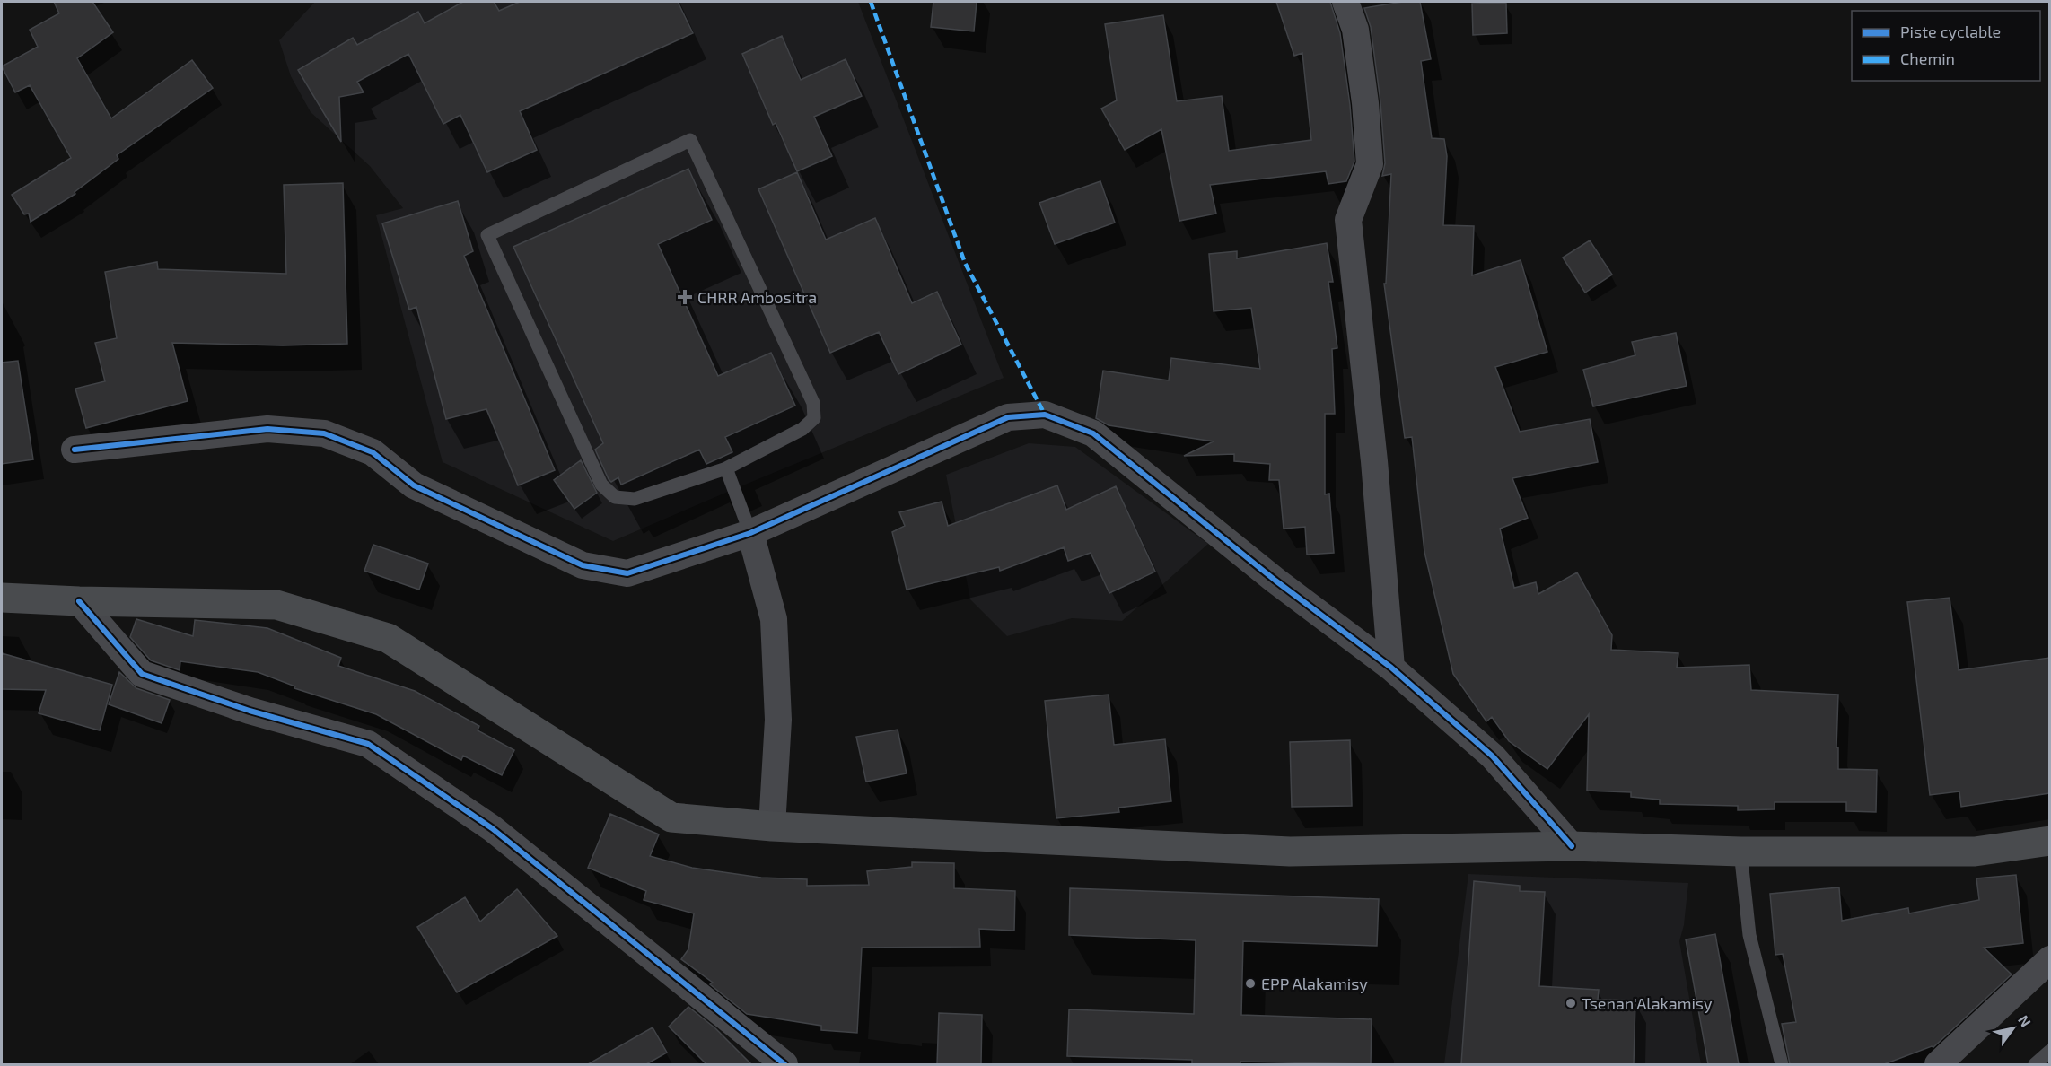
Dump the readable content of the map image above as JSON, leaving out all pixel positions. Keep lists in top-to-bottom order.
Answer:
{
  "places": {
    "health": ["CHRR Ambositra"],
    "other": ["EPP Alakamisy", "Tsenan'Alakamisy"]
  },
  "legend": ["Piste cyclable", "Chemin"],
  "north": "top right"
}
